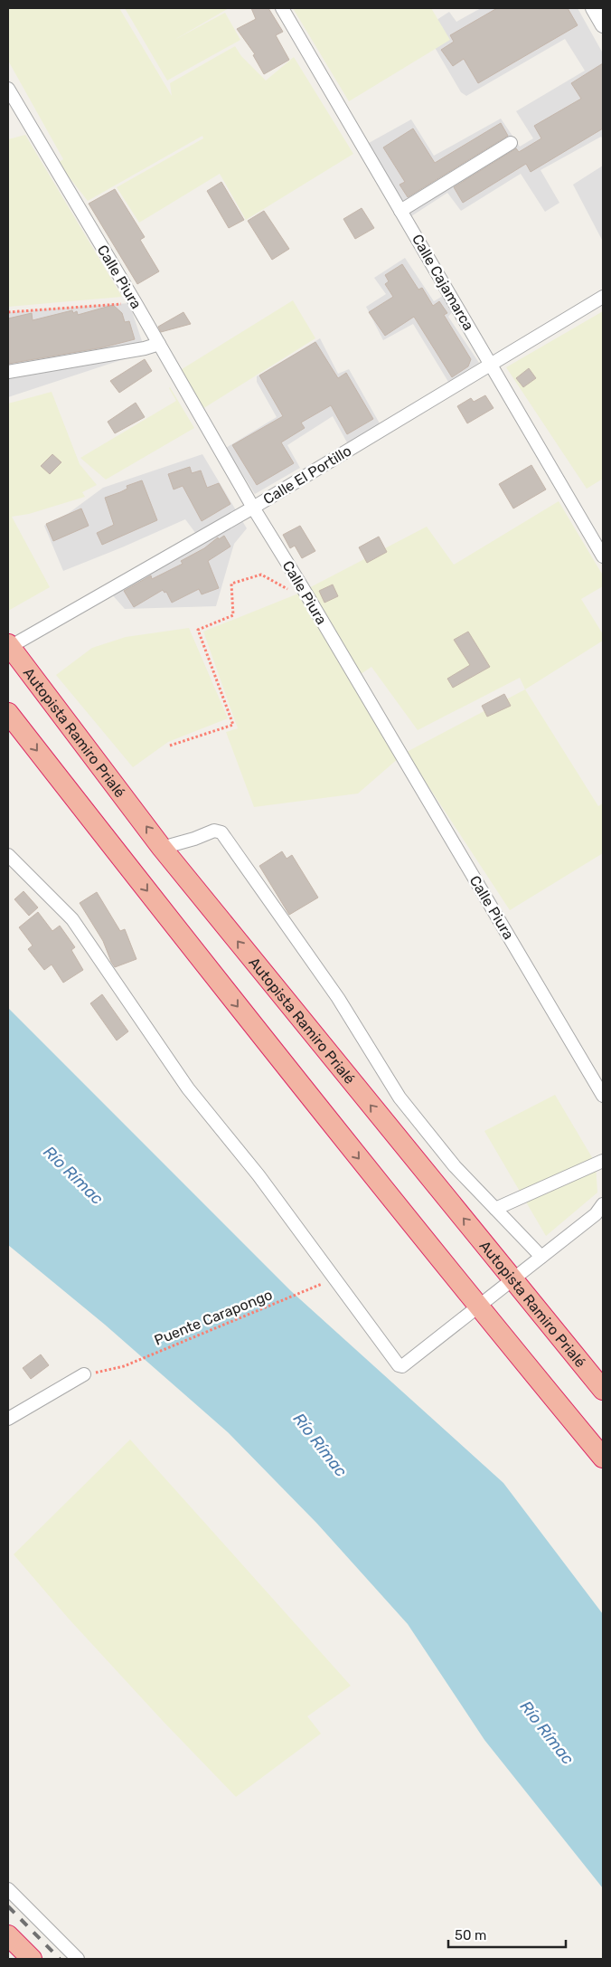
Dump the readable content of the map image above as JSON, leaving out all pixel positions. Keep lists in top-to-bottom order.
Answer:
{
  "streets": {
    "highway": ["Autopista Ramiro Prialé"],
    "street": ["Calle Piura", "Calle Cajamarca", "Calle El Portillo"],
    "path": ["Puente Carapongo"]
  },
  "crossings": [
    ["Calle Piura", "Calle El Portillo"],
    ["Calle Cajamarca", "Calle El Portillo"],
    ["Calle El Portillo", "Autopista Ramiro Prialé"]
  ],
  "water": ["Río Rímac"],
  "scale_bar": "50 m"
}
